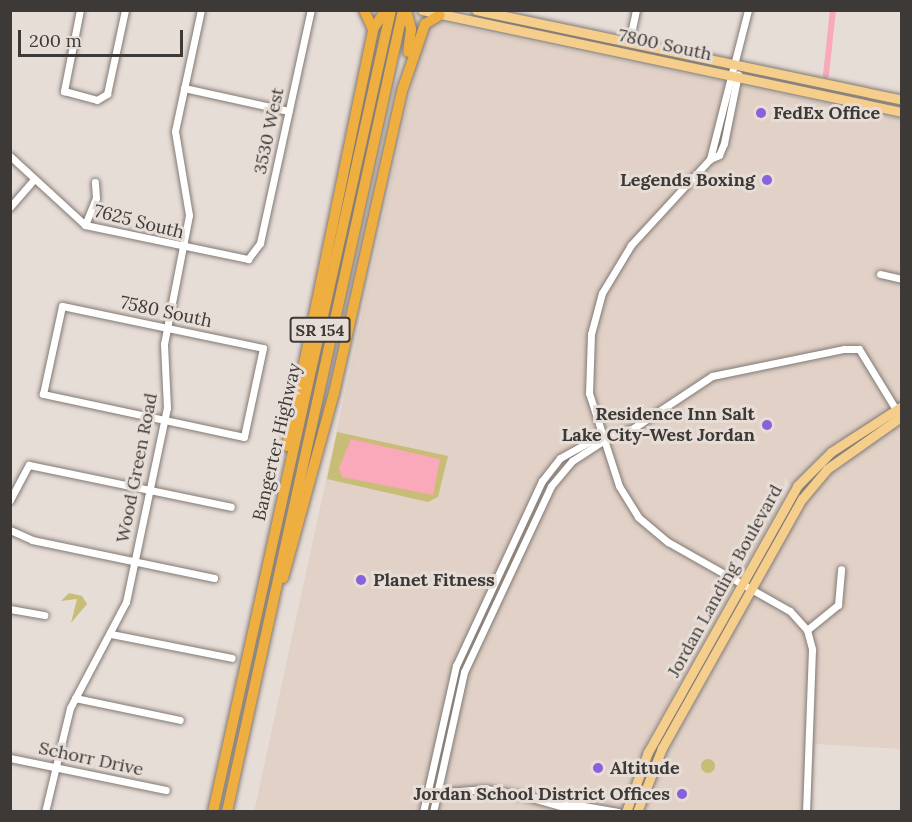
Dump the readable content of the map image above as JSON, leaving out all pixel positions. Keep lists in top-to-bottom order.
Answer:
{
  "streets": {
    "highway": ["SR 154", "Bangerter Highway"],
    "main road": ["7800 South", "Jordan Landing Boulevard"],
    "street": [
      "3530 West",
      "7625 South",
      "7580 South",
      "Wood Green Road",
      "Schorr Drive"
    ]
  },
  "crossings": [
    ["3530 West", "7625 South"],
    ["7625 South", "Wood Green Road"],
    ["7580 South", "Wood Green Road"],
    ["Wood Green Road", "Schorr Drive"]
  ],
  "places": [
    "FedEx Office",
    "Legends Boxing",
    "Residence Inn Salt Lake City-West Jordan",
    "Planet Fitness",
    "Altitude",
    "Jordan School District Offices"
  ],
  "scale_bar": "200 m"
}
